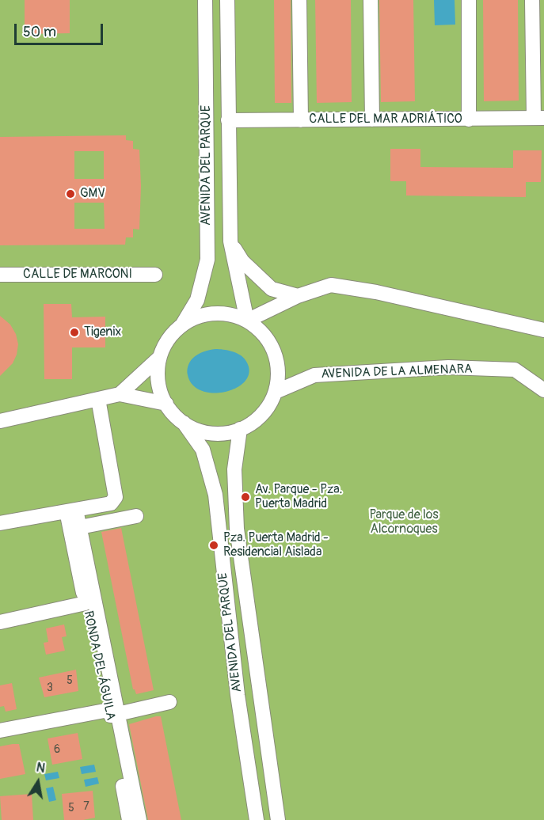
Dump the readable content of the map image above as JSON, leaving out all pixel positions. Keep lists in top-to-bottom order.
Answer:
{
  "streets": {
    "street": [
      "CALLE DEL MAR ADRIÁTICO",
      "AVENIDA DEL PARQUE",
      "CALLE DE MARCONI",
      "AVENIDA DE LA ALMENARA",
      "RONDA DEL ÁGUILA"
    ]
  },
  "crossings": [
    ["CALLE DEL MAR ADRIÁTICO", "AVENIDA DEL PARQUE"],
    ["AVENIDA DEL PARQUE", "AVENIDA DE LA ALMENARA"]
  ],
  "parks": ["Parque de los Alcornoques"],
  "places": [
    "GMV",
    "Tigenix",
    "Av. Parque - Pza. Puerta Madrid",
    "Pza. Puerta Madrid - Residencial Aislada"
  ],
  "house_numbers": [
    "5",
    "3",
    "6",
    "7",
    "5"
  ],
  "scale_bar": "50 m",
  "north": "top"
}
